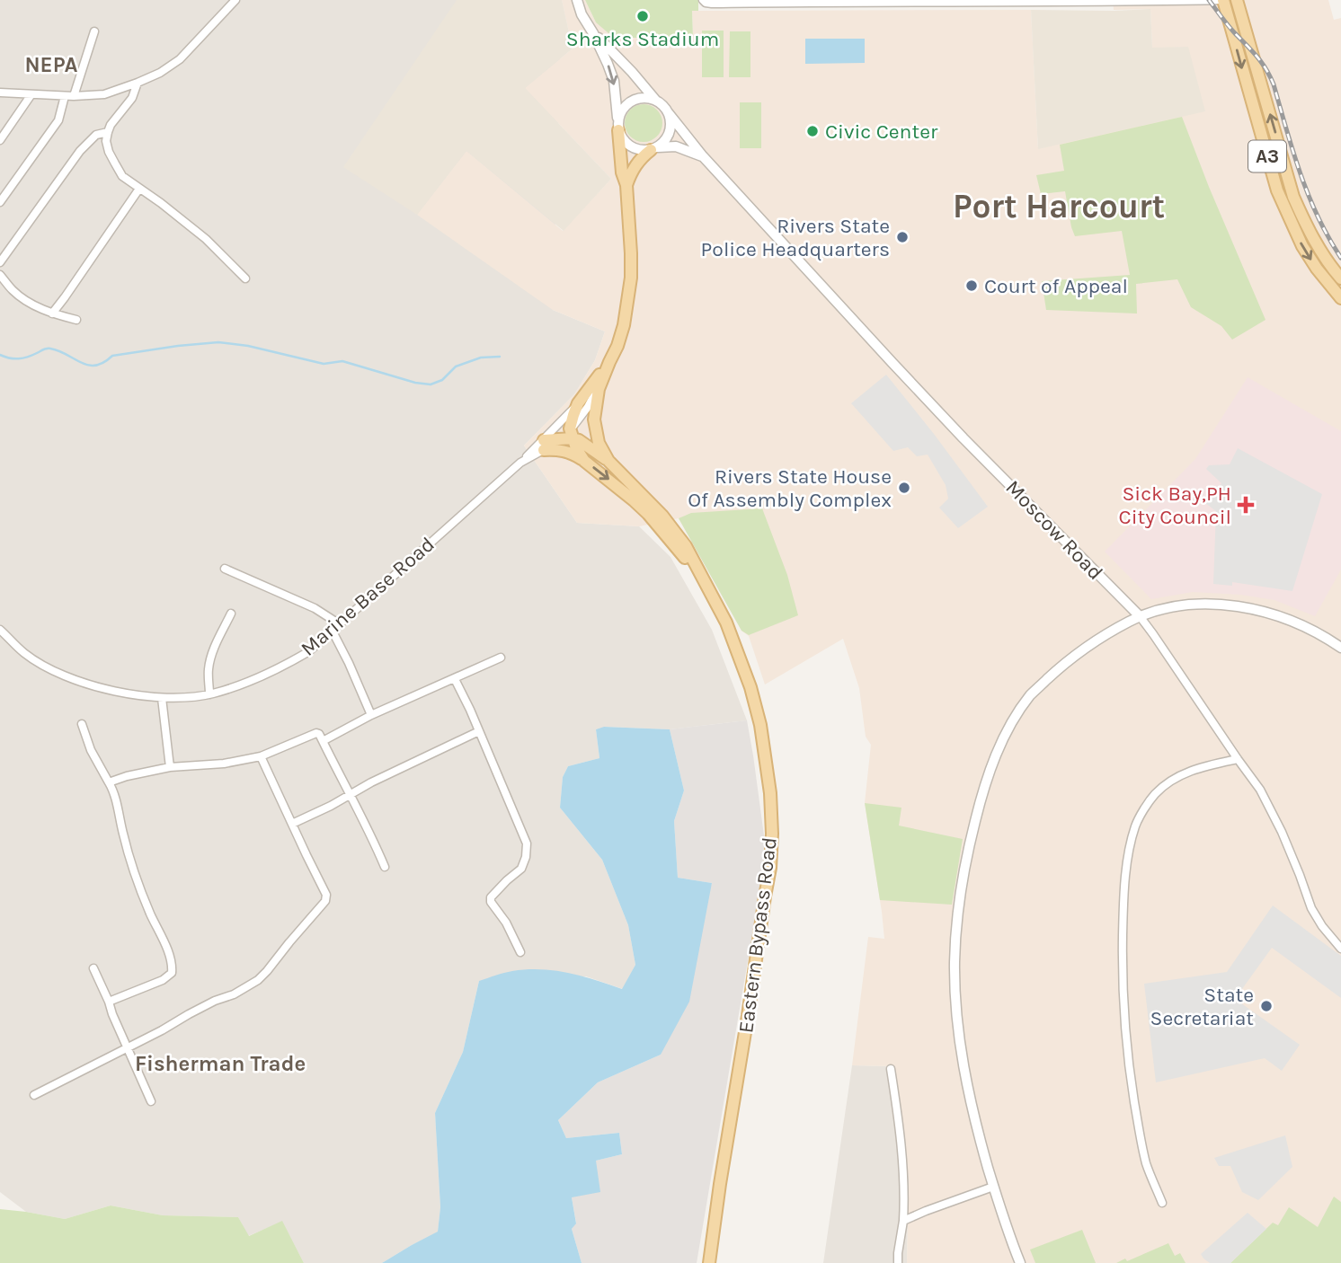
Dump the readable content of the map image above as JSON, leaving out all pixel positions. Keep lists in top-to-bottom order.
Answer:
{
  "streets": {
    "main road": ["A3", "Eastern Bypass Road"],
    "street": ["Moscow Road", "Marine Base Road"]
  },
  "districts": ["NEPA", "Port Harcourt", "Fisherman Trade"],
  "places": {
    "other": [
      "Sharks Stadium",
      "Civic Center",
      "Rivers State Police Headquarters",
      "Court of Appeal",
      "Rivers State House Of Assembly Complex",
      "State Secretariat"
    ],
    "health": ["Sick Bay,PH City Council"]
  }
}
